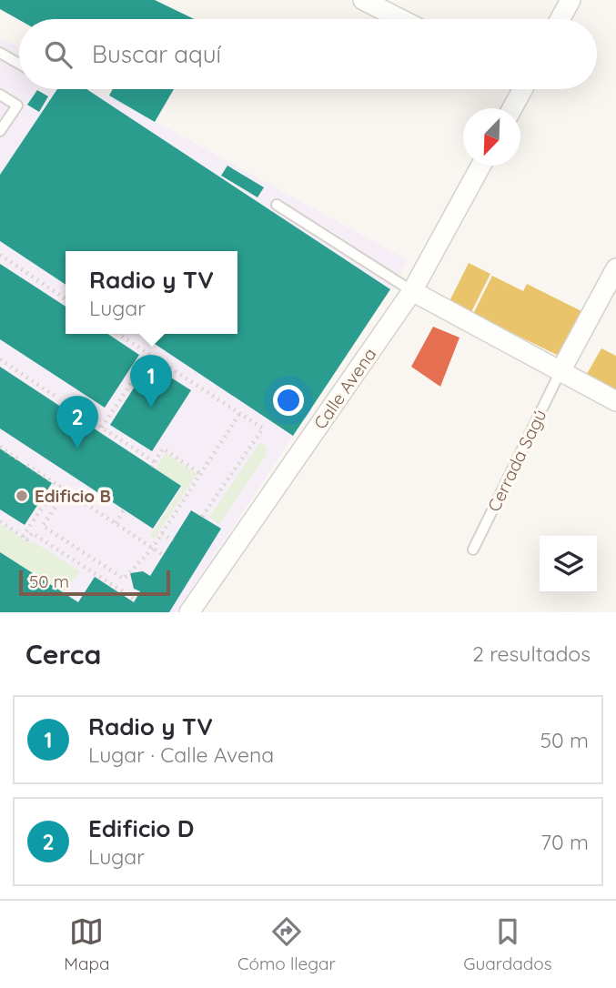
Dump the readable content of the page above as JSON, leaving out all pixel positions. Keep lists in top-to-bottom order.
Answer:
{
  "streets": {
    "street": ["Calle Avena"],
    "lane": ["Cerrada Sagú"]
  },
  "places": ["Edificio B"],
  "scale_bar": "50 m",
  "north": "bottom left",
  "page": {
    "search": "Buscar aquí",
    "popup": ["Radio y TV", "Lugar"],
    "pins": ["1", "2"],
    "scale": "50 m",
    "heading": ["Cerca", "2 resultados"],
    "list": [
      {
        "mark": "1",
        "name": "Radio y TV",
        "note": "Lugar · Calle Avena",
        "value": "50 m"
      },
      {
        "mark": "2",
        "name": "Edificio D",
        "note": "Lugar",
        "value": "70 m"
      }
    ],
    "nav": ["Mapa", "Cómo llegar", "Guardados"]
  }
}
